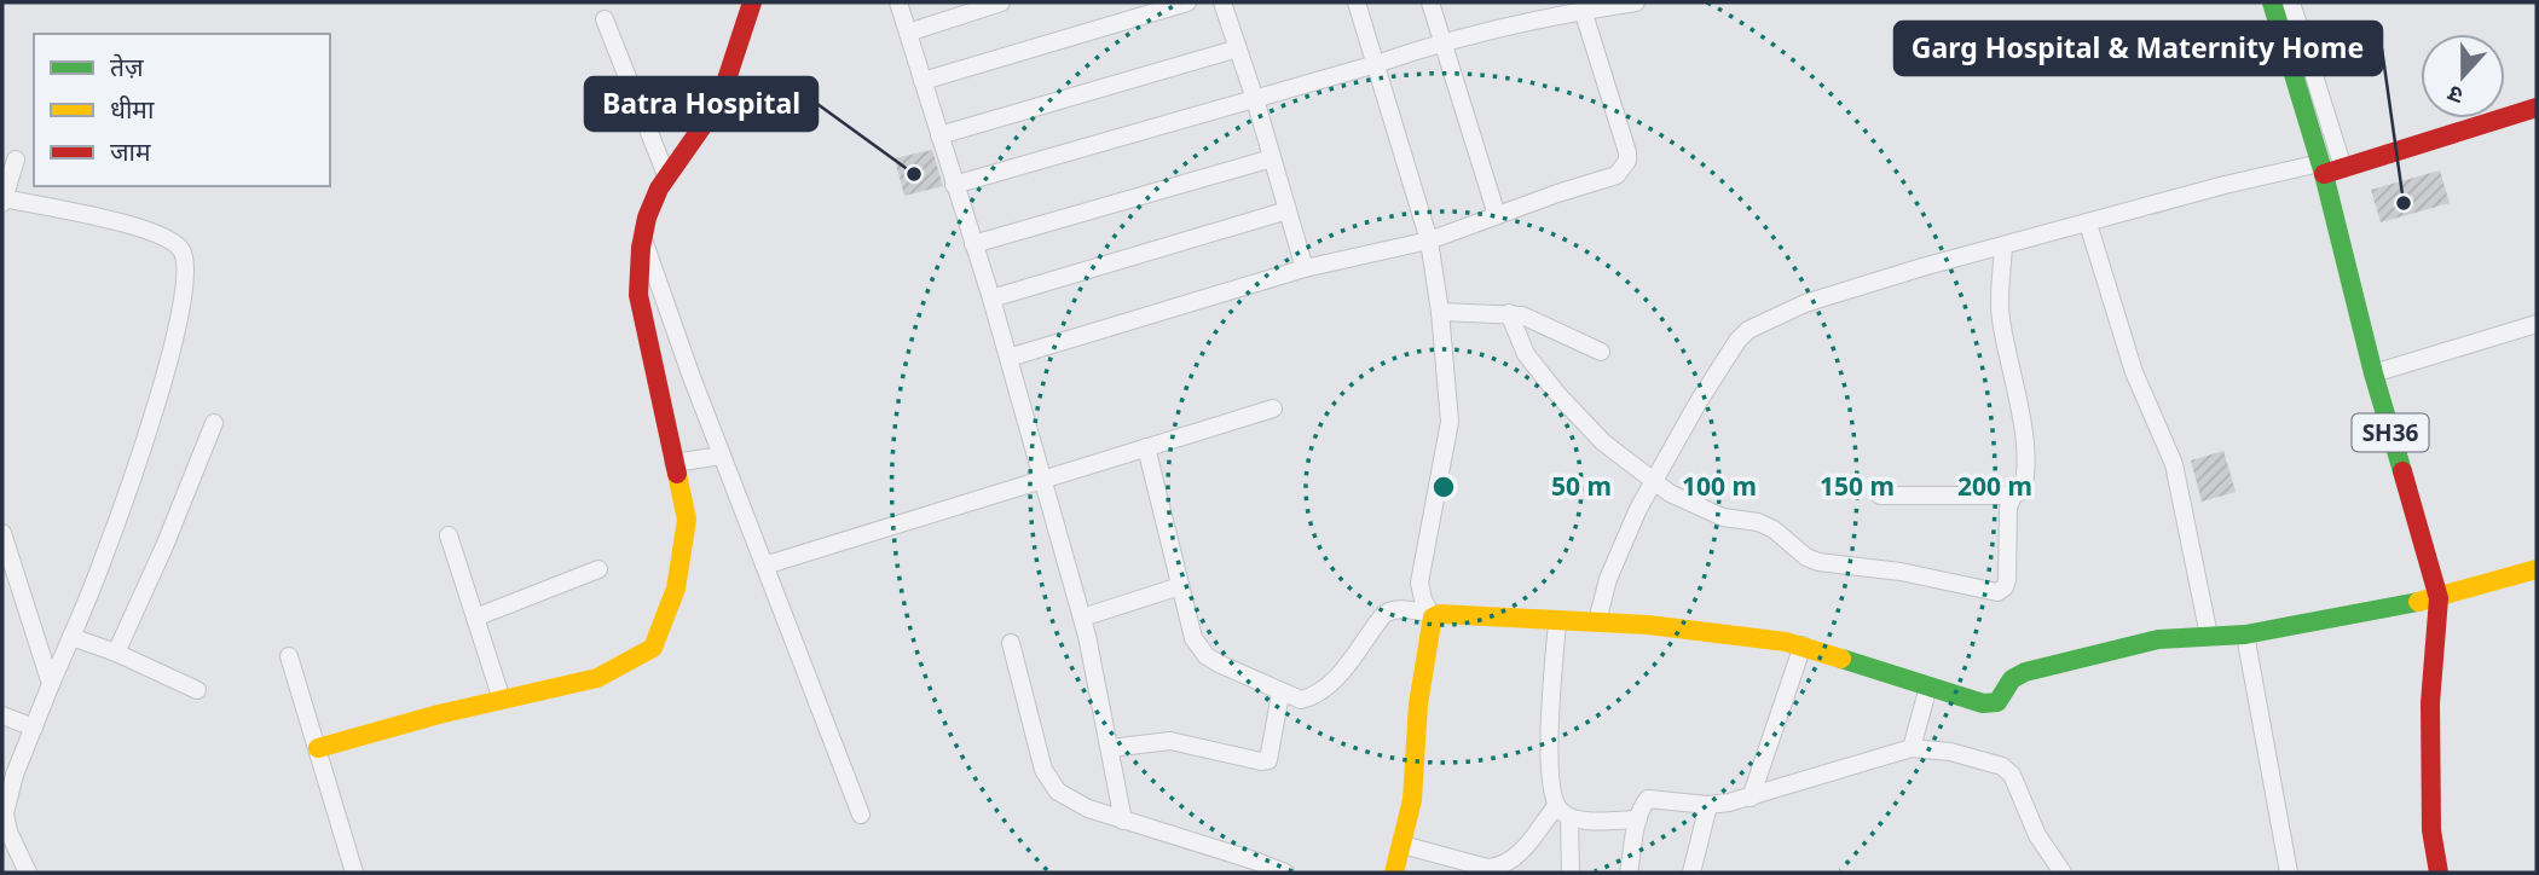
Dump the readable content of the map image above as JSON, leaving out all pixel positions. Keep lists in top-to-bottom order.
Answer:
{
  "streets": {
    "street": ["SH36"]
  },
  "places": ["Batra Hospital", "Garg Hospital & Maternity Home"],
  "legend": ["तेज़", "धीमा", "जाम"],
  "north": "bottom",
  "rings": [
    "50 m",
    "100 m",
    "150 m",
    "200 m"
  ]
}
